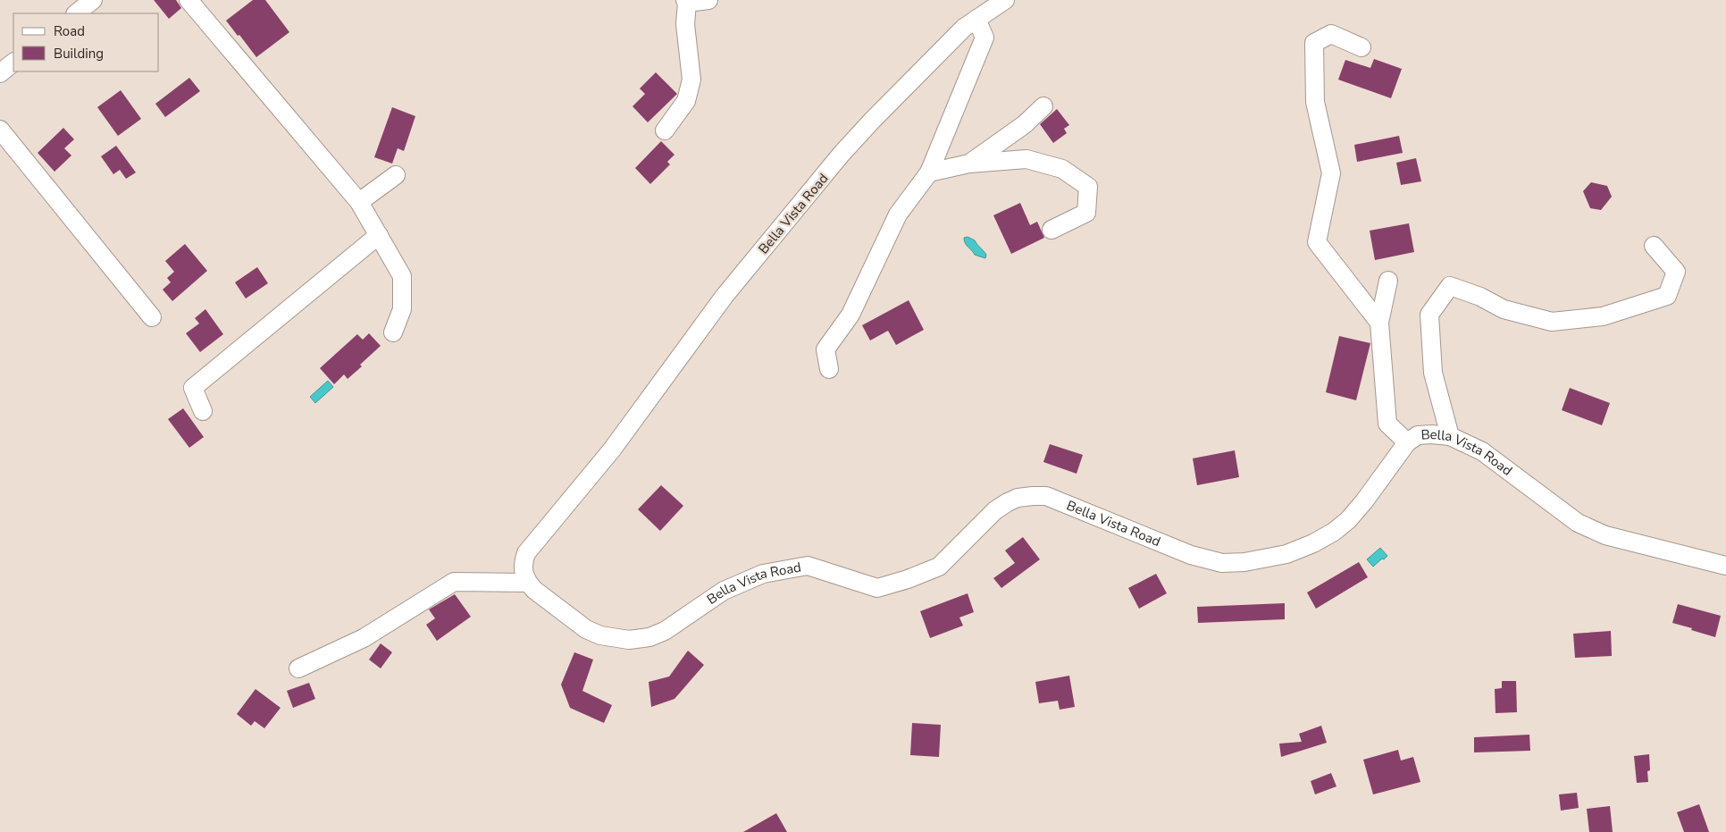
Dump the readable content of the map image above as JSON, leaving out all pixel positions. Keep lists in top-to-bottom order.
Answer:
{
  "streets": {
    "street": ["Bella Vista Road"]
  },
  "legend": ["Road", "Building"]
}
